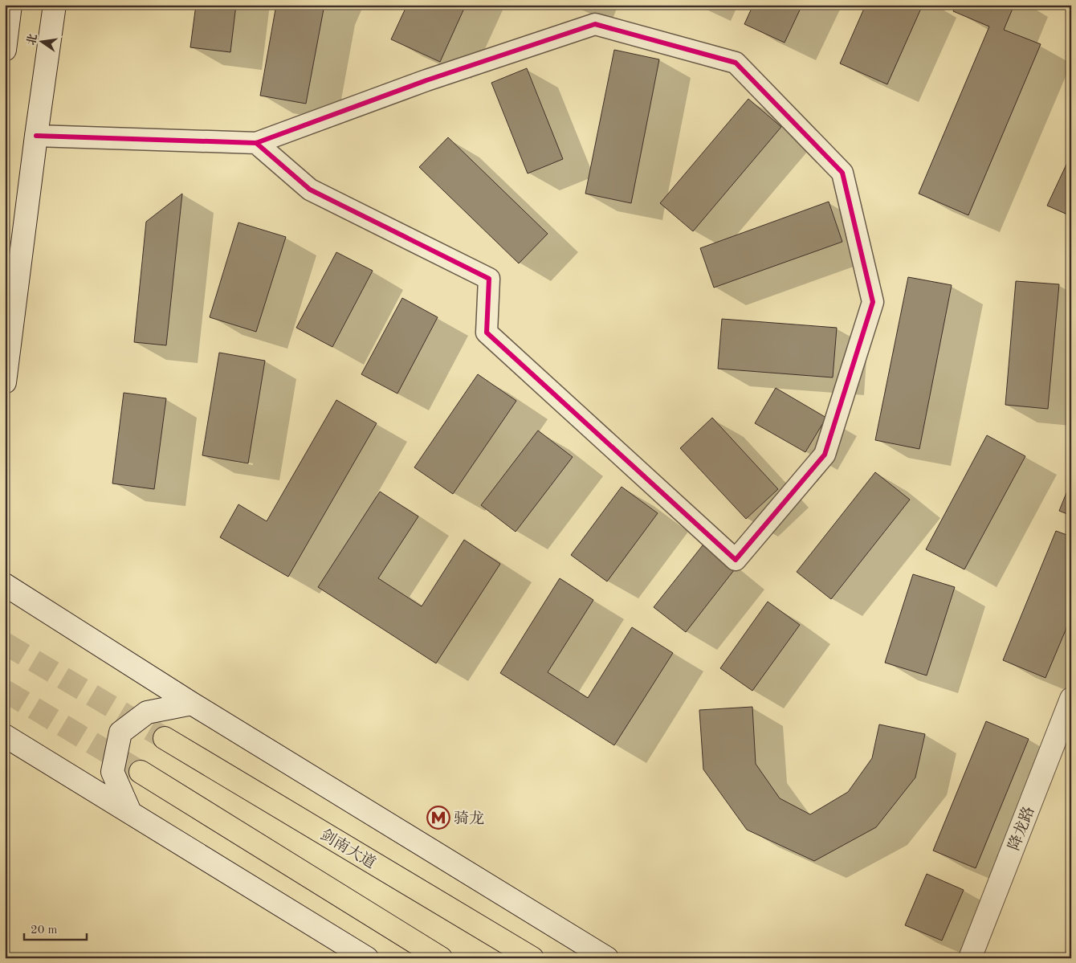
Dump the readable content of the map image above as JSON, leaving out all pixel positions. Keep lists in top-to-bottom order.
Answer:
{
  "streets": {
    "highway": ["剑南大道"],
    "main road": ["降龙路"]
  },
  "places": {
    "metro station": ["骑龙"]
  },
  "scale_bar": "20 m",
  "north": "left"
}
